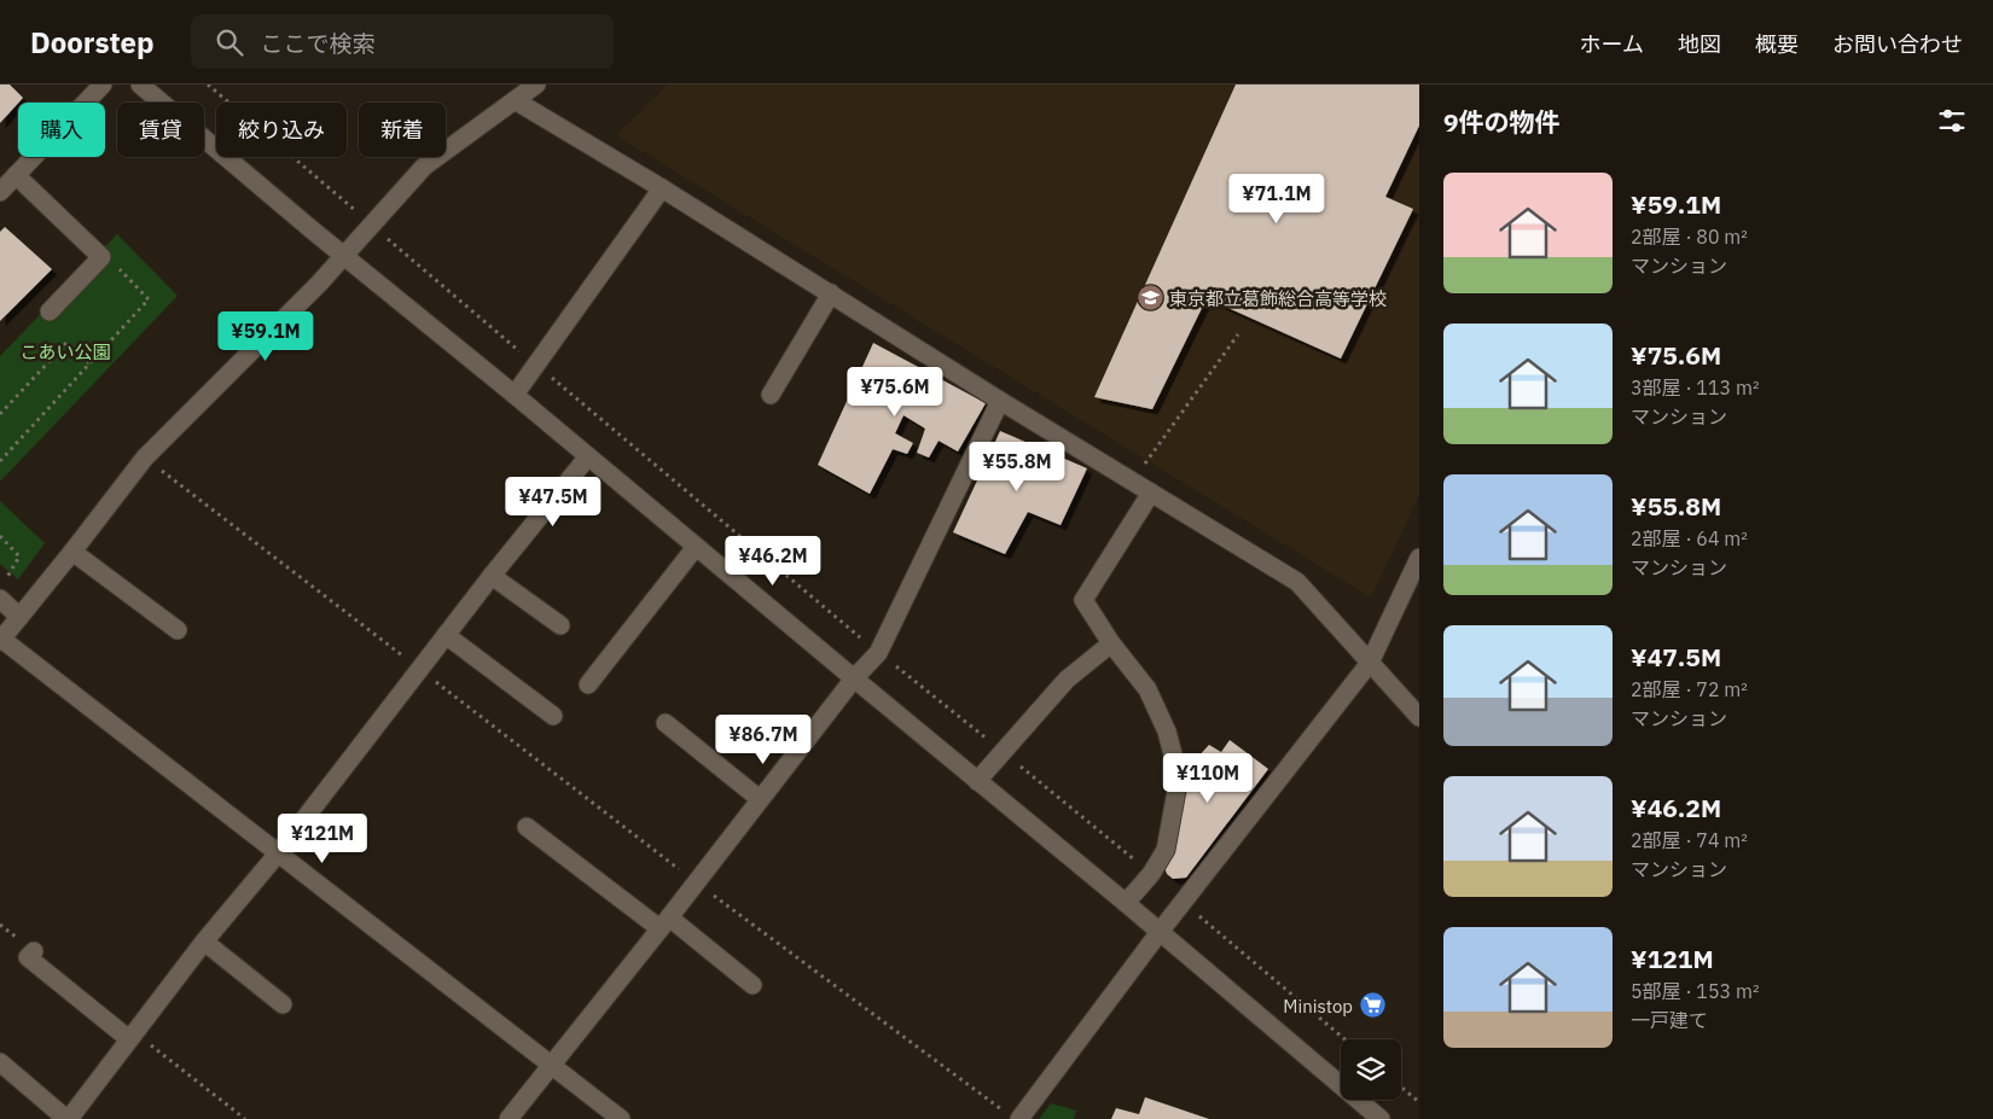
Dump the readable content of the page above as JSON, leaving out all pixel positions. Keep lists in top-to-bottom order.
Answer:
{
  "parks": ["こあい公園"],
  "places": {
    "school or university": ["東京都立葛飾総合高等学校"],
    "supermarket": ["Ministop"]
  },
  "page": {
    "header": "Doorstep",
    "search": "ここで検索",
    "nav": [
      "ホーム",
      "地図",
      "概要",
      "お問い合わせ"
    ],
    "heading": "9件の物件",
    "chip": [
      "購入",
      "賃貸",
      "絞り込み",
      "新着"
    ],
    "list": [
      {
        "name": "¥59.1M",
        "note": "2部屋 · 80 m² · マンション"
      },
      {
        "name": "¥75.6M",
        "note": "3部屋 · 113 m² · マンション"
      },
      {
        "name": "¥55.8M",
        "note": "2部屋 · 64 m² · マンション"
      },
      {
        "name": "¥47.5M",
        "note": "2部屋 · 72 m² · マンション"
      },
      {
        "name": "¥46.2M",
        "note": "2部屋 · 74 m² · マンション"
      },
      {
        "name": "¥121M",
        "note": "5部屋 · 153 m² · 一戸建て"
      }
    ],
    "price": [
      "¥71.1M",
      "¥59.1M",
      "¥75.6M",
      "¥55.8M",
      "¥47.5M",
      "¥46.2M",
      "¥86.7M",
      "¥110M",
      "¥121M"
    ]
  }
}
